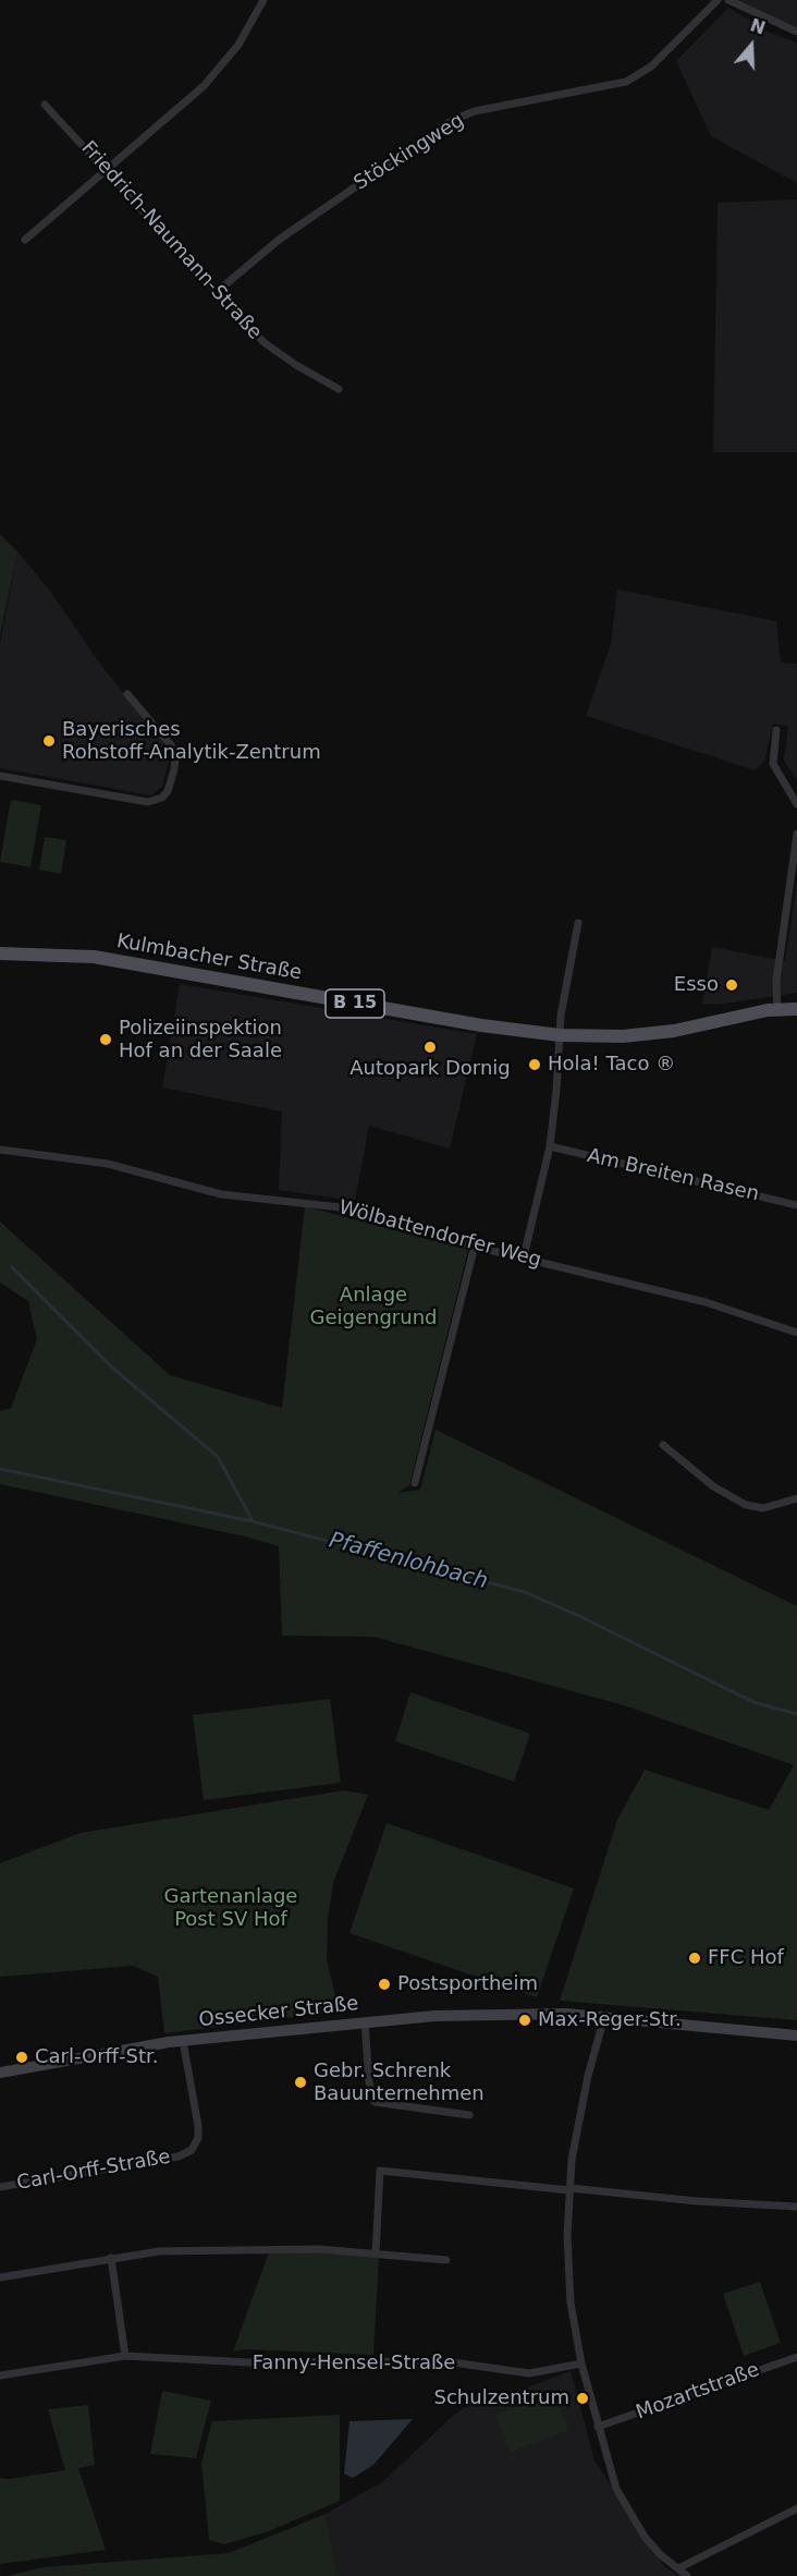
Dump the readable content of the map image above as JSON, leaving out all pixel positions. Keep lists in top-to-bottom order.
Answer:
{
  "streets": {
    "main road": ["Kulmbacher Straße", "B 15"],
    "street": [
      "Stöckingweg",
      "Friedrich-Naumann-Straße",
      "Am Breiten Rasen",
      "Wölbattendorfer Weg",
      "Ossecker Straße",
      "Carl-Orff-Straße",
      "Fanny-Hensel-Straße",
      "Mozartstraße"
    ]
  },
  "crossings": [
    ["Stöckingweg", "Friedrich-Naumann-Straße"],
    ["Ossecker Straße", "Carl-Orff-Straße"]
  ],
  "water": ["Pfaffenlohbach"],
  "parks": ["Anlage Geigengrund", "Gartenanlage Post SV Hof"],
  "places": [
    "Bayerisches Rohstoff-Analytik-Zentrum",
    "Esso",
    "Polizeiinspektion Hof an der Saale",
    "Autopark Dornig",
    "Hola! Taco ®",
    "FFC Hof",
    "Postsportheim",
    "Max-Reger-Str.",
    "Carl-Orff-Str.",
    "Gebr. Schrenk Bauunternehmen",
    "Schulzentrum"
  ],
  "north": "top"
}
